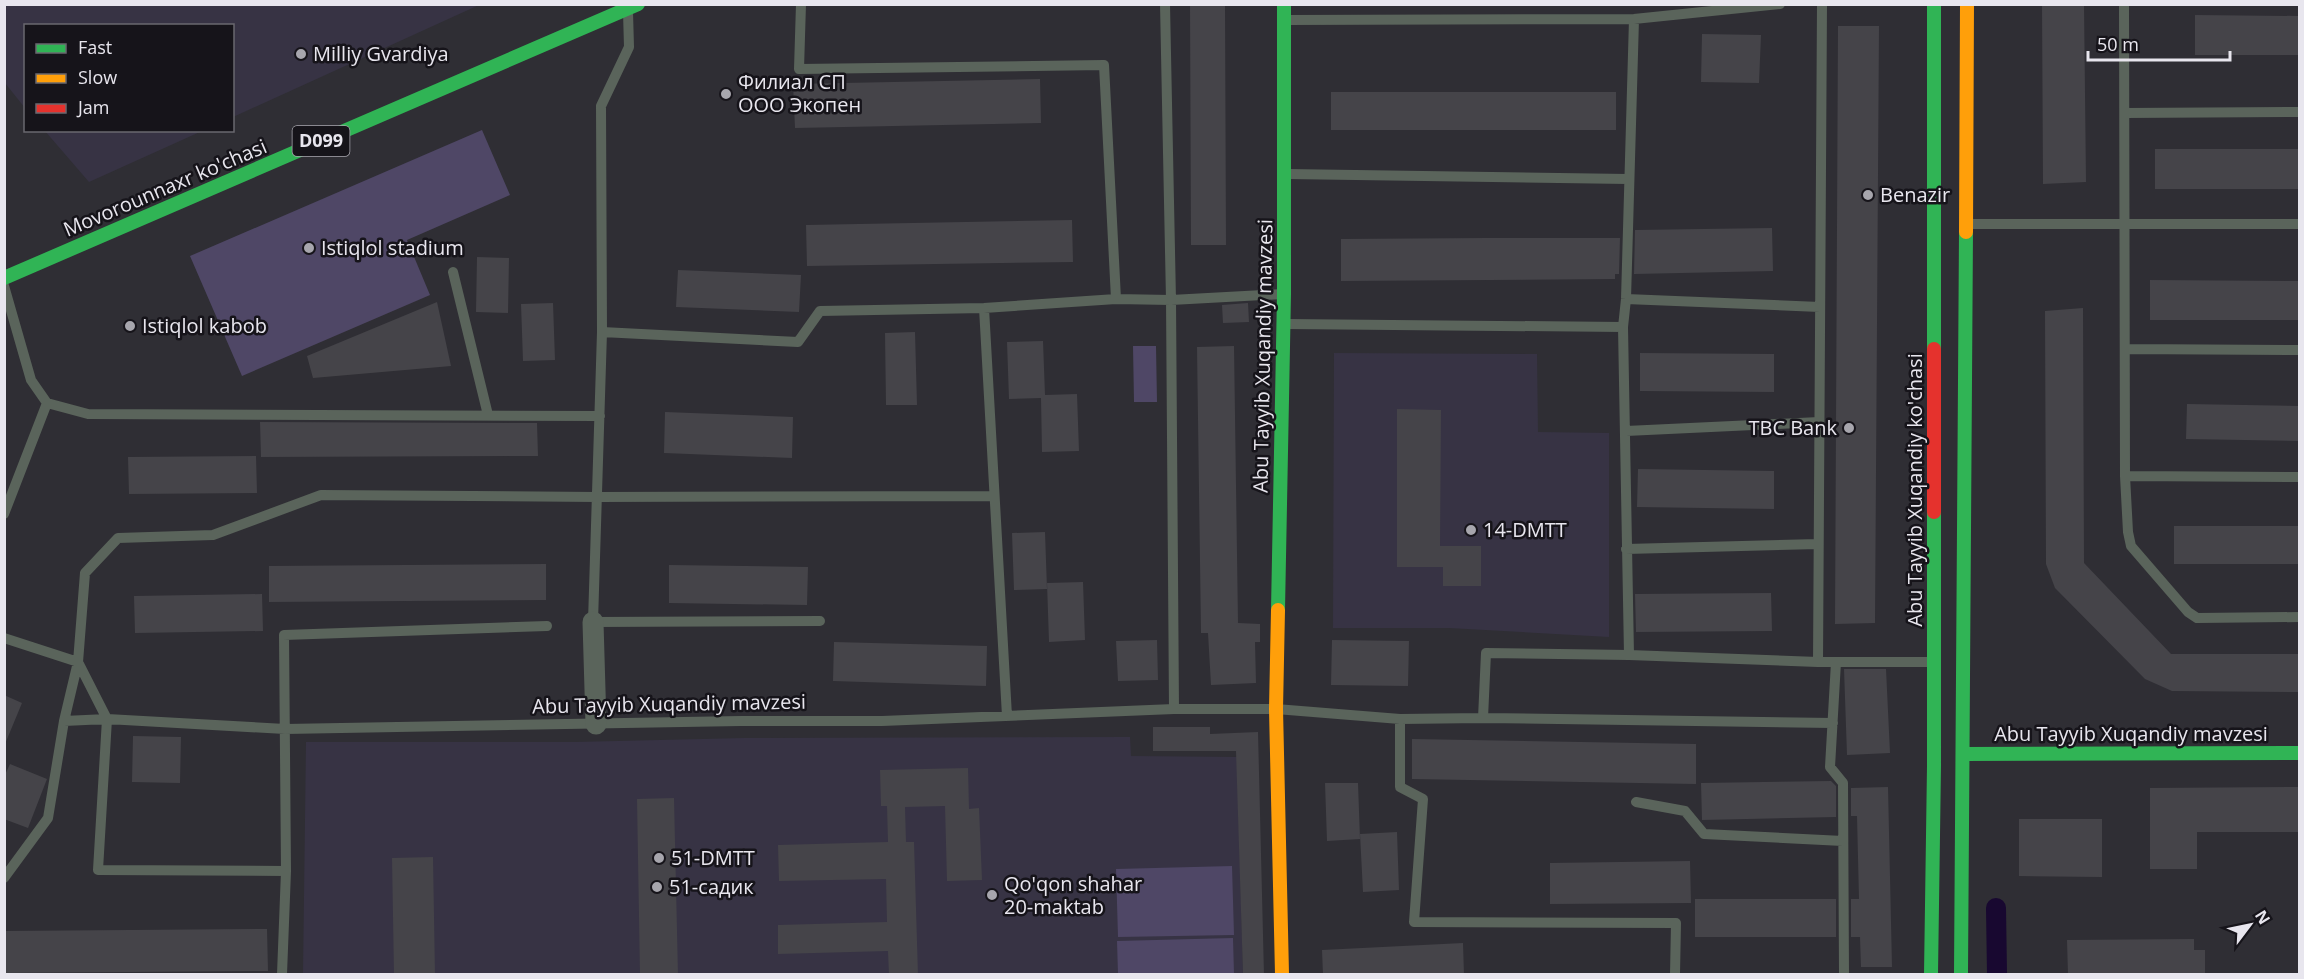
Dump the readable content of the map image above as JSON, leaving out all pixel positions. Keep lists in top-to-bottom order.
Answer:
{
  "streets": {
    "main road": [
      "D099",
      "Movorounnaxr ko'chasi",
      "Abu Tayyib Xuqandiy mavzesi",
      "Abu Tayyib Xuqandiy ko'chasi"
    ]
  },
  "places": [
    "Milliy Gvardiya",
    "Филиал СП ООО Экопен",
    "Benazir",
    "Istiqlol stadium",
    "Istiqlol kabob",
    "TBC Bank",
    "14-DMTT",
    "51-DMTT",
    "51-садик",
    "Qo'qon shahar 20-maktab"
  ],
  "legend": ["Fast", "Slow", "Jam"],
  "scale_bar": "50 m",
  "north": "top right"
}
